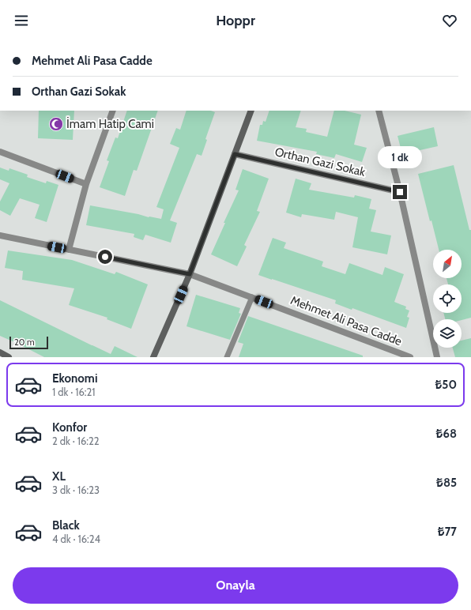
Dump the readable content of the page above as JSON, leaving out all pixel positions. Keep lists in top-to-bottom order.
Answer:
{
  "streets": {
    "street": ["Orthan Gazi Sokak", "Mehmet Ali Pasa Cadde"]
  },
  "places": {
    "mosque": ["İmam Hatip Cami"]
  },
  "scale_bar": "20 m",
  "north": "top right",
  "page": {
    "header": "Hoppr",
    "banner": ["Mehmet Ali Pasa Cadde", "Orthan Gazi Sokak"],
    "bubble": "1 dk",
    "scale": "20 m",
    "list": [
      {
        "name": "Ekonomi",
        "note": "1 dk · 16:21",
        "value": "₺50"
      },
      {
        "name": "Konfor",
        "note": "2 dk · 16:22",
        "value": "₺68"
      },
      {
        "name": "XL",
        "note": "3 dk · 16:23",
        "value": "₺85"
      },
      {
        "name": "Black",
        "note": "4 dk · 16:24",
        "value": "₺77"
      }
    ],
    "buttons": "Onayla"
  }
}
